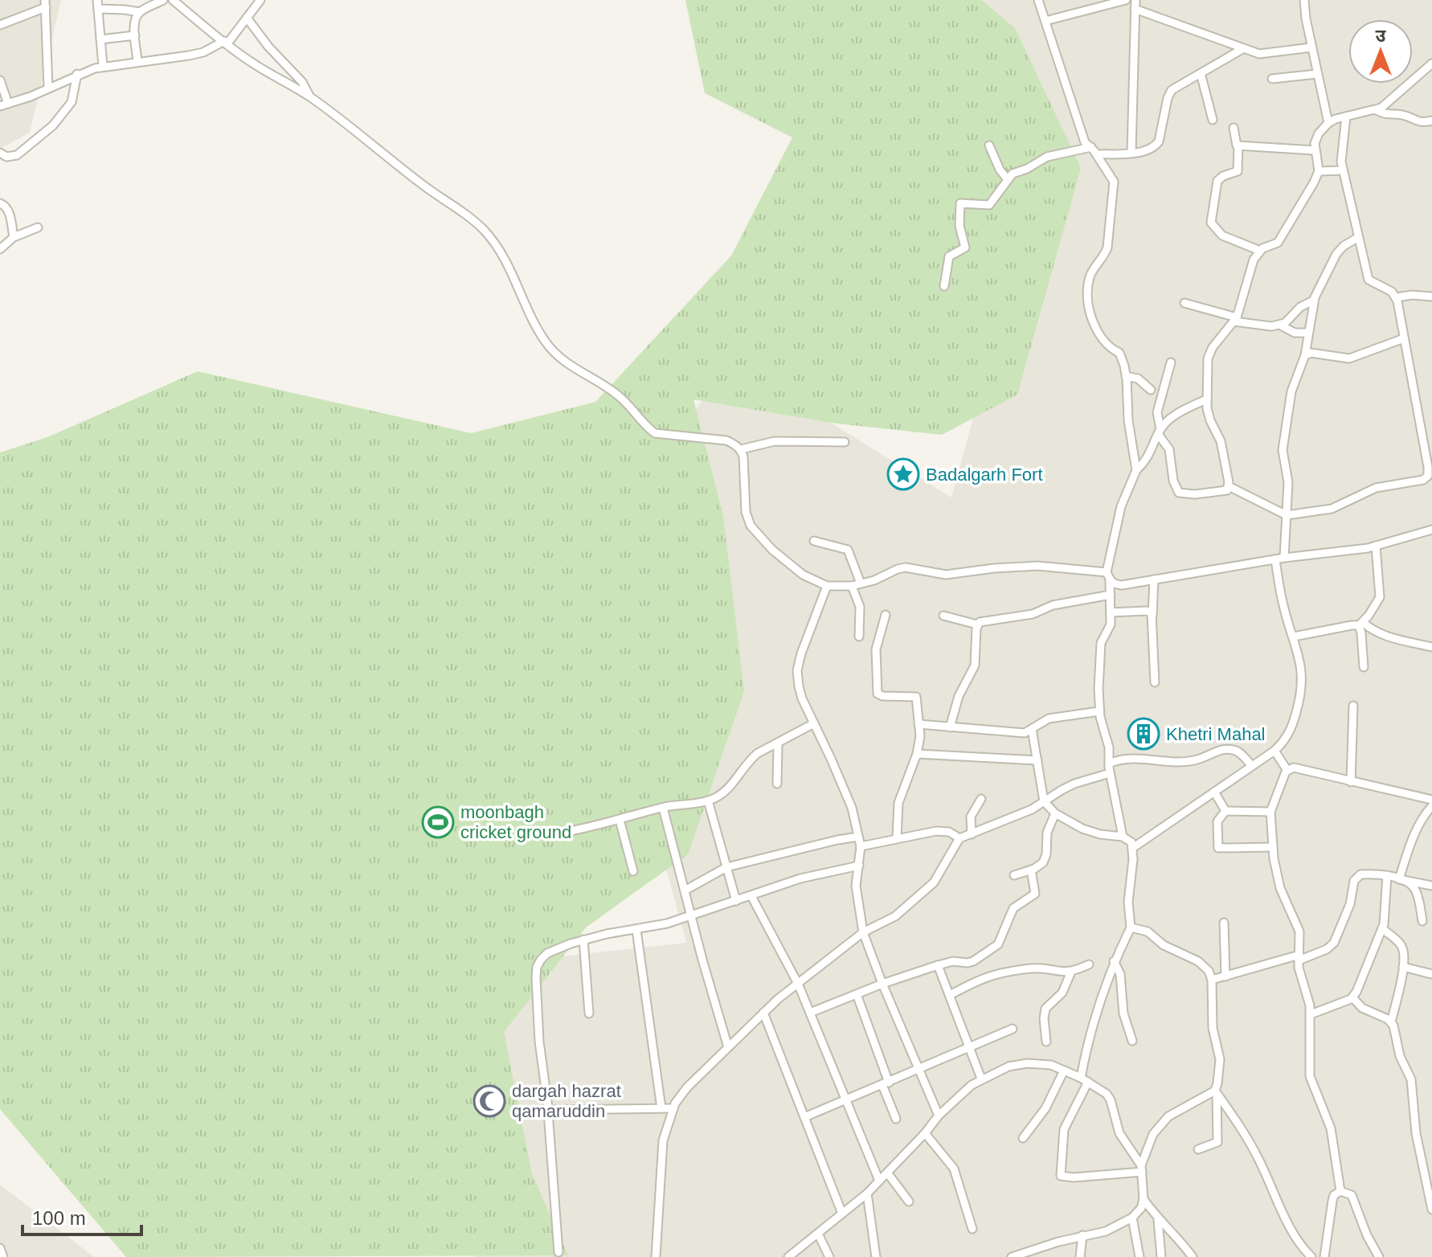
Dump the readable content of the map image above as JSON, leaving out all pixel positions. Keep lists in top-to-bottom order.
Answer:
{
  "places": {
    "place": ["Badalgarh Fort"],
    "building": ["Khetri Mahal"],
    "sports": ["moonbagh cricket ground"],
    "mosque": ["dargah hazrat qamaruddin"]
  },
  "scale_bar": "100 m",
  "north": "top"
}
